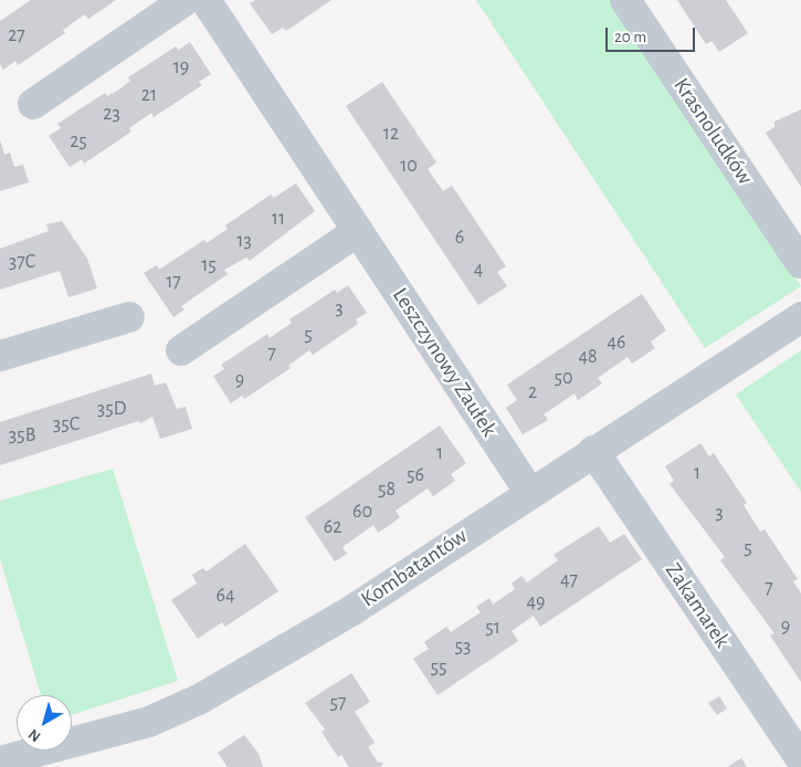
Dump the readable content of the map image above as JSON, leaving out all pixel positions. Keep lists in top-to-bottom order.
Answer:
{
  "streets": {
    "street": [
      "Krasnoludków",
      "Leszczynowy Zaułek",
      "Kombatantów",
      "Zakamarek"
    ]
  },
  "crossings": [
    ["Leszczynowy Zaułek", "Kombatantów"],
    ["Kombatantów", "Zakamarek"]
  ],
  "house_numbers": [
    "27",
    "19",
    "21",
    "23",
    "12",
    "25",
    "10",
    "11",
    "6",
    "13",
    "37C",
    "15",
    "4",
    "17",
    "3",
    "5",
    "46",
    "7",
    "48",
    "50",
    "9",
    "2",
    "35D",
    "35C",
    "35B",
    "1",
    "1",
    "56",
    "58",
    "60",
    "3",
    "62",
    "5",
    "47",
    "7",
    "64",
    "49",
    "9",
    "51",
    "53",
    "55",
    "57"
  ],
  "scale_bar": "20 m",
  "north": "bottom left"
}
